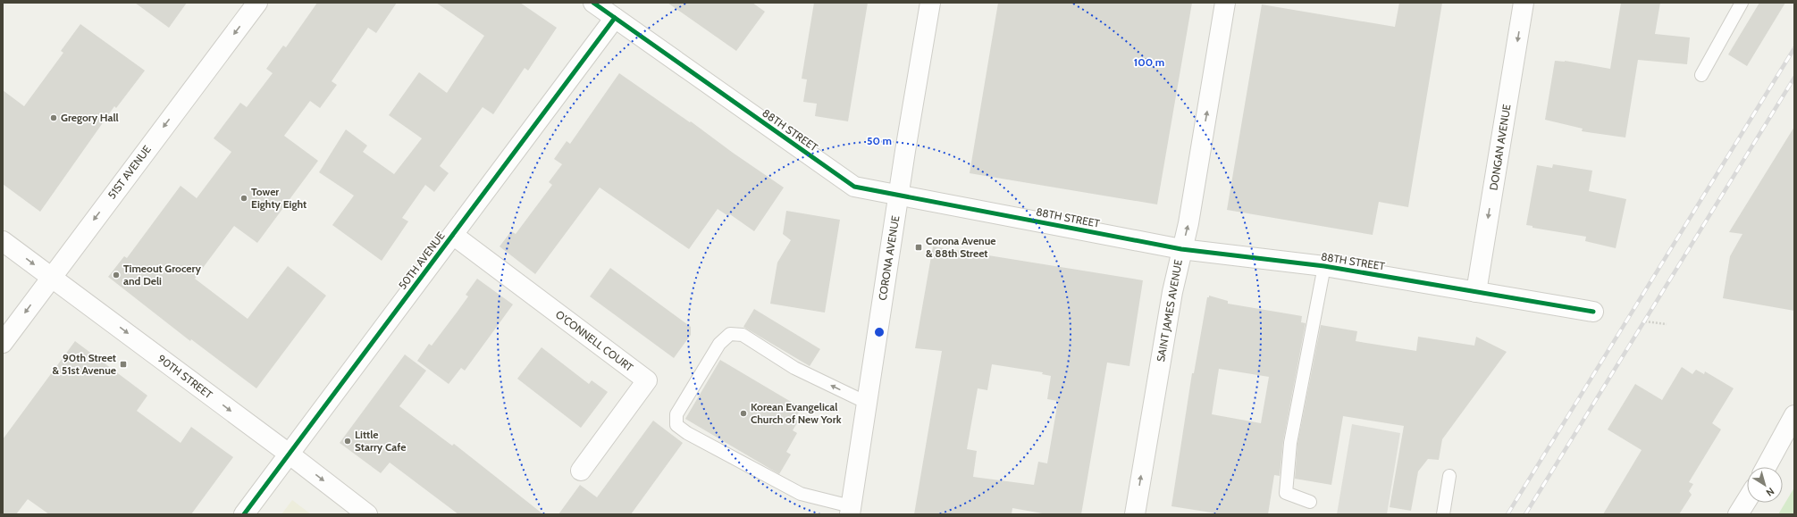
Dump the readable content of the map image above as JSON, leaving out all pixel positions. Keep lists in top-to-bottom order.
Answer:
{
  "streets": {
    "street": [
      "88TH STREET",
      "DONGAN AVENUE",
      "51ST AVENUE",
      "CORONA AVENUE",
      "50TH AVENUE",
      "SAINT JAMES AVENUE",
      "O'CONNELL COURT",
      "90TH STREET"
    ]
  },
  "crossings": [
    ["88TH STREET", "DONGAN AVENUE"],
    ["88TH STREET", "CORONA AVENUE"],
    ["88TH STREET", "50TH AVENUE"],
    ["88TH STREET", "SAINT JAMES AVENUE"],
    ["51ST AVENUE", "90TH STREET"],
    ["50TH AVENUE", "O'CONNELL COURT"],
    ["50TH AVENUE", "90TH STREET"]
  ],
  "one_way": [
    "DONGAN AVENUE",
    "51ST AVENUE",
    "SAINT JAMES AVENUE",
    "90TH STREET"
  ],
  "places": {
    "other": [
      "Gregory Hall",
      "Tower Eighty Eight",
      "Timeout Grocery and Deli",
      "Korean Evangelical Church of New York",
      "Little Starry Cafe"
    ],
    "transit": ["Corona Avenue & 88th Street", "90th Street & 51st Avenue"]
  },
  "north": "bottom right",
  "rings": ["100 m", "50 m"]
}
